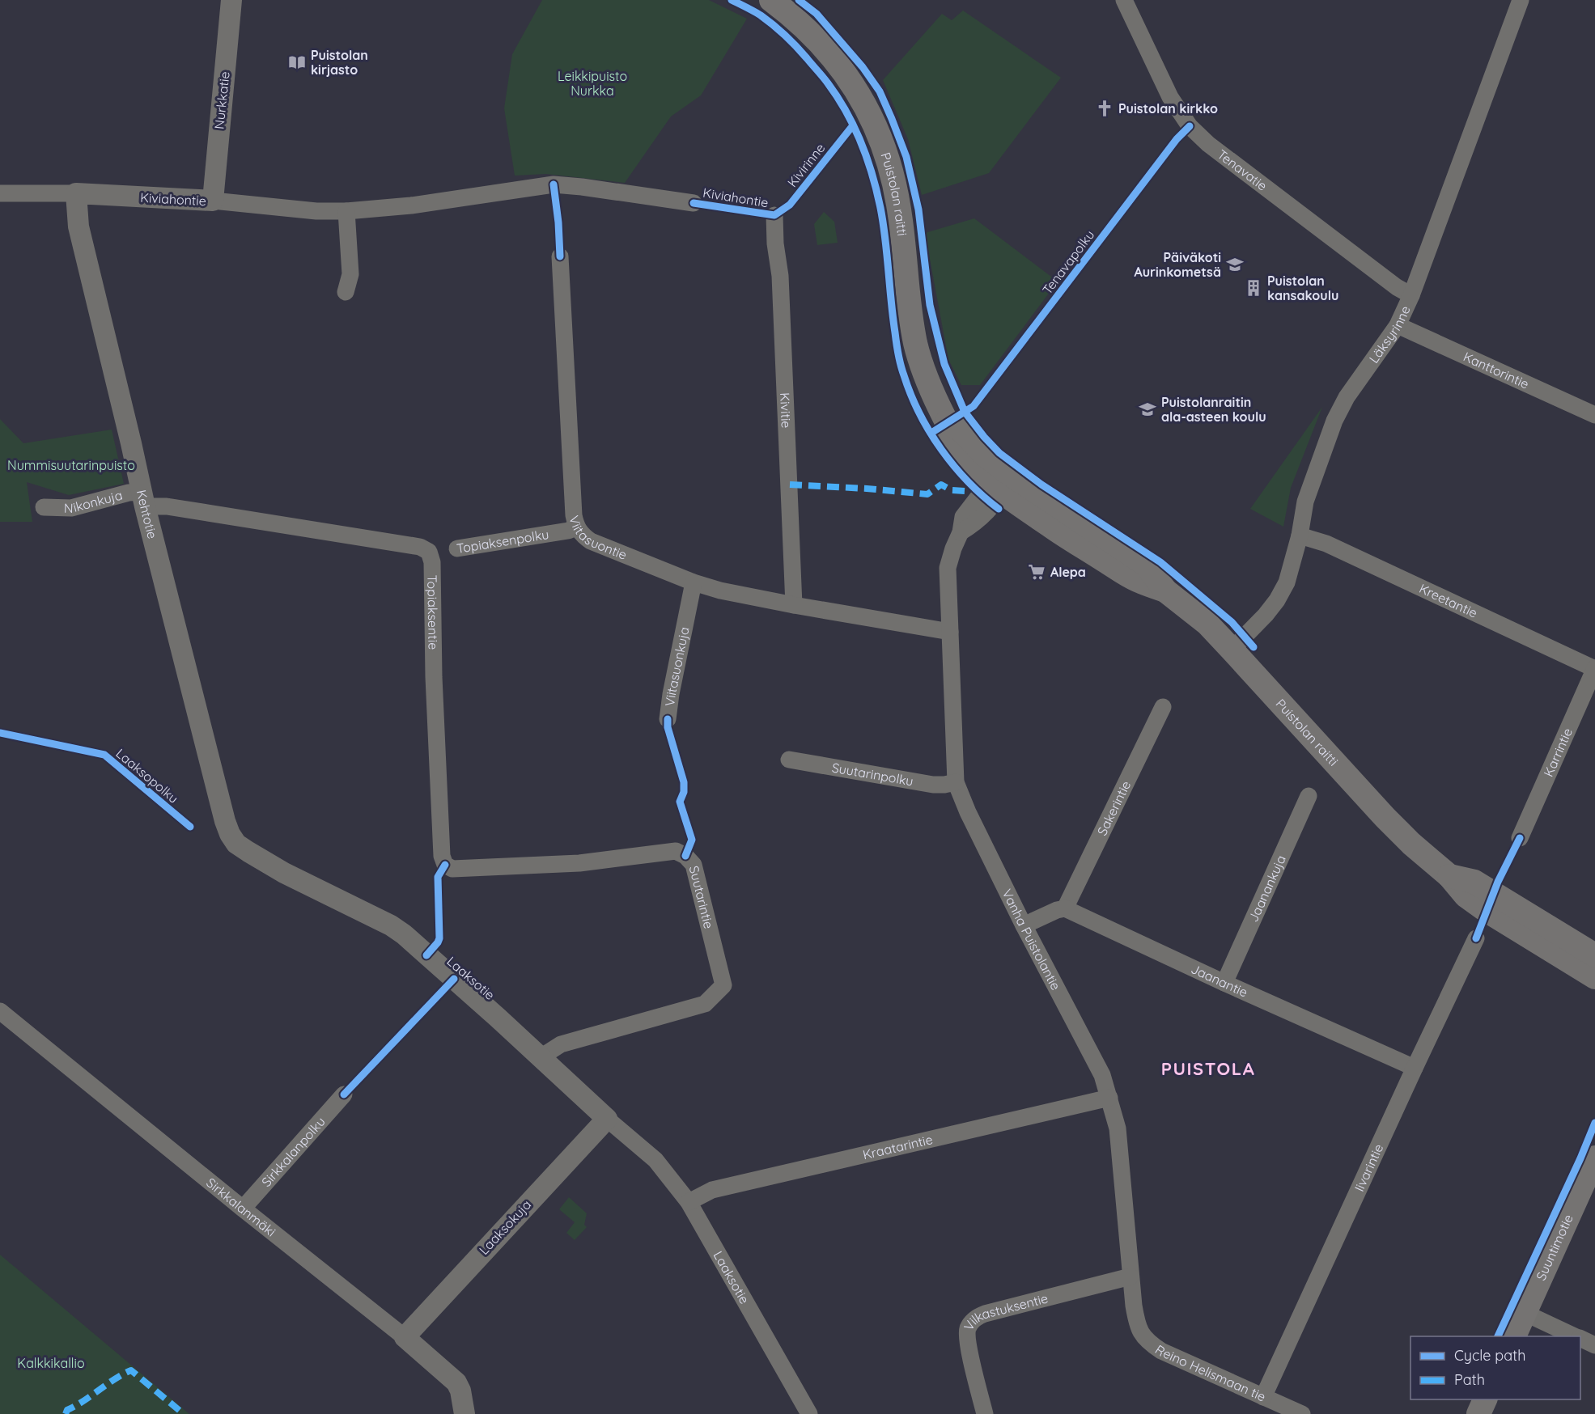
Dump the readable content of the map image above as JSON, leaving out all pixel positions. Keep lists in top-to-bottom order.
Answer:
{
  "streets": {
    "main road": ["Puistolan raitti", "Suuntimotie"],
    "street": [
      "Nurkkatie",
      "Tenavatie",
      "Kiviahontie",
      "Läksyrinne",
      "Kanttorintie",
      "Kivitie",
      "Nikonkuja",
      "Kehtotie",
      "Viitasuontie",
      "Topiaksenpolku",
      "Kreetantie",
      "Topiaksentie",
      "Viitasuonkuja",
      "Karrintie",
      "Suutarinpolku",
      "Sakerintie",
      "Jaanankuja",
      "Suutarintie",
      "Vanha Puistolantie",
      "Laaksotie",
      "Jaanantie",
      "Kraatarintie",
      "Sirkkalanpolku",
      "Iivarintie",
      "Sirkkalanmäki",
      "Laaksokuja",
      "Vilkastuksentie",
      "Reino Helismaan tie"
    ],
    "cycle path": ["Kivirinne", "Tenavapolku", "Laaksopolku"]
  },
  "crossings": [
    ["Nurkkatie", "Kiviahontie"],
    ["Tenavatie", "Läksyrinne"],
    ["Puistolan raitti", "Läksyrinne"],
    ["Puistolan raitti", "Vanha Puistolantie"],
    ["Kiviahontie", "Kehtotie"],
    ["Läksyrinne", "Kanttorintie"],
    ["Läksyrinne", "Kreetantie"],
    ["Kivitie", "Viitasuontie"],
    ["Nikonkuja", "Kehtotie"],
    ["Nikonkuja", "Topiaksentie"],
    ["Kehtotie", "Topiaksentie"],
    ["Kehtotie", "Laaksotie"],
    ["Viitasuontie", "Topiaksenpolku"],
    ["Viitasuontie", "Viitasuonkuja"],
    ["Viitasuontie", "Vanha Puistolantie"],
    ["Kreetantie", "Karrintie"],
    ["Topiaksentie", "Suutarintie"],
    ["Suutarinpolku", "Vanha Puistolantie"],
    ["Sakerintie", "Jaanantie"],
    ["Jaanankuja", "Jaanantie"],
    ["Suutarintie", "Laaksotie"],
    ["Vanha Puistolantie", "Kraatarintie"],
    ["Vanha Puistolantie", "Vilkastuksentie"],
    ["Vanha Puistolantie", "Reino Helismaan tie"],
    ["Laaksotie", "Kraatarintie"],
    ["Laaksotie", "Laaksokuja"],
    ["Jaanantie", "Iivarintie"],
    ["Sirkkalanpolku", "Sirkkalanmäki"],
    ["Iivarintie", "Reino Helismaan tie"],
    ["Sirkkalanmäki", "Laaksokuja"]
  ],
  "districts": ["PUISTOLA"],
  "parks": ["Leikkipuisto Nurkka", "Nummisuutarinpuisto", "Kalkkikallio"],
  "places": {
    "library": ["Puistolan kirjasto"],
    "church": ["Puistolan kirkko"],
    "school or university": ["Päiväkoti Aurinkometsä", "Puistolanraitin ala-asteen koulu"],
    "building": ["Puistolan kansakoulu"],
    "supermarket": ["Alepa"]
  },
  "legend": ["Cycle path", "Path"]
}
